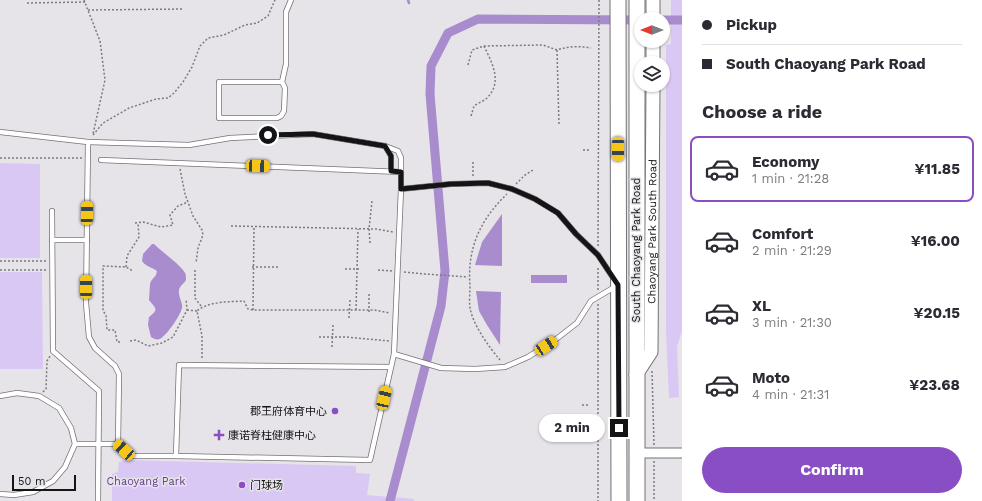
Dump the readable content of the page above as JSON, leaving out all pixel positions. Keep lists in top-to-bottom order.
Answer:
{
  "streets": {
    "main road": ["South Chaoyang Park Road"],
    "street": ["Chaoyang Park South Road"]
  },
  "parks": ["Chaoyang Park"],
  "places": {
    "other": ["郡王府体育中心", "门球场"],
    "health": ["康诺脊柱健康中心"]
  },
  "scale_bar": "50 m",
  "north": "left",
  "page": {
    "banner": ["Pickup", "South Chaoyang Park Road"],
    "heading": "Choose a ride",
    "list": [
      {
        "name": "Economy",
        "note": "1 min · 21:28",
        "value": "¥11.85"
      },
      {
        "name": "Comfort",
        "note": "2 min · 21:29",
        "value": "¥16.00"
      },
      {
        "name": "XL",
        "note": "3 min · 21:30",
        "value": "¥20.15"
      },
      {
        "name": "Moto",
        "note": "4 min · 21:31",
        "value": "¥23.68"
      }
    ],
    "bubble": "2 min",
    "buttons": "Confirm",
    "scale": "50 m"
  }
}
